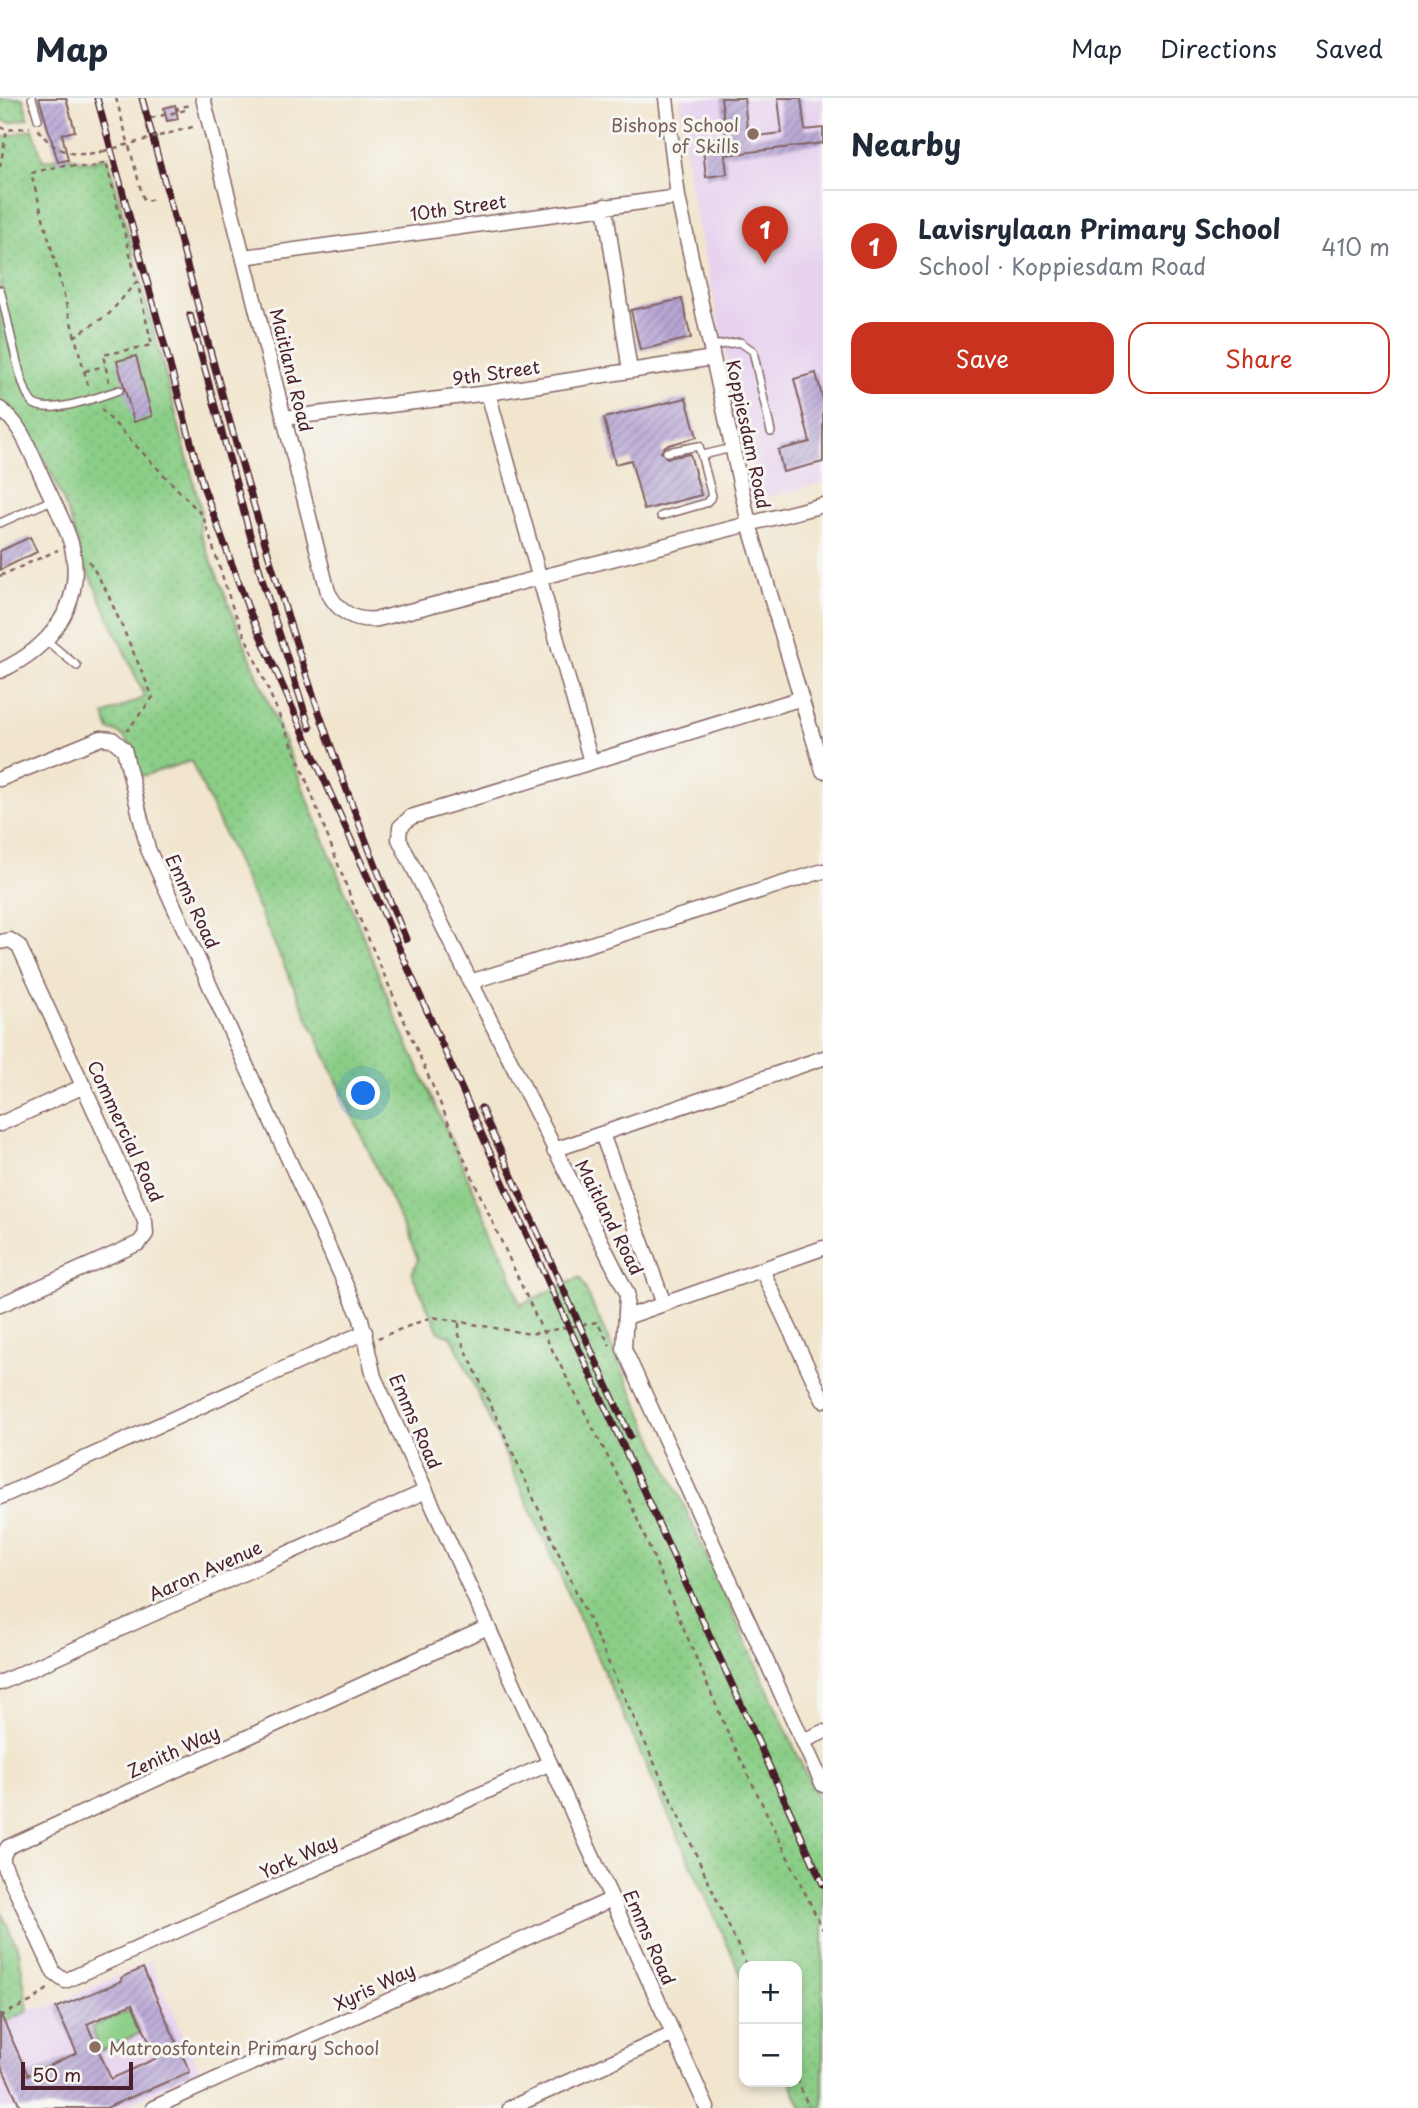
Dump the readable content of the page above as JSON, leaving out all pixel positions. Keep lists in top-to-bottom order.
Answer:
{
  "streets": {
    "street": [
      "10th Street",
      "Maitland Road",
      "9th Street",
      "Koppiesdam Road",
      "Emms Road",
      "Commercial Road",
      "Aaron Avenue",
      "Zenith Way",
      "York Way",
      "Xyris Way"
    ]
  },
  "crossings": [
    ["10th Street", "Maitland Road"],
    ["10th Street", "Koppiesdam Road"],
    ["Maitland Road", "9th Street"],
    ["9th Street", "Koppiesdam Road"],
    ["Emms Road", "Aaron Avenue"],
    ["Emms Road", "Zenith Way"],
    ["Emms Road", "York Way"],
    ["Emms Road", "Xyris Way"],
    ["Zenith Way", "York Way"]
  ],
  "places": ["Bishops School of Skills", "Matroosfontein Primary School"],
  "scale_bar": "50 m",
  "page": {
    "header": "Map",
    "nav": ["Map", "Directions", "Saved"],
    "heading": "Nearby",
    "list": [
      {
        "mark": "1",
        "name": "Lavisrylaan Primary School",
        "note": "School · Koppiesdam Road",
        "value": "410 m"
      }
    ],
    "pins": "1",
    "buttons": ["Save", "Share"],
    "map_buttons": ["+", "−"],
    "scale": "50 m"
  }
}
